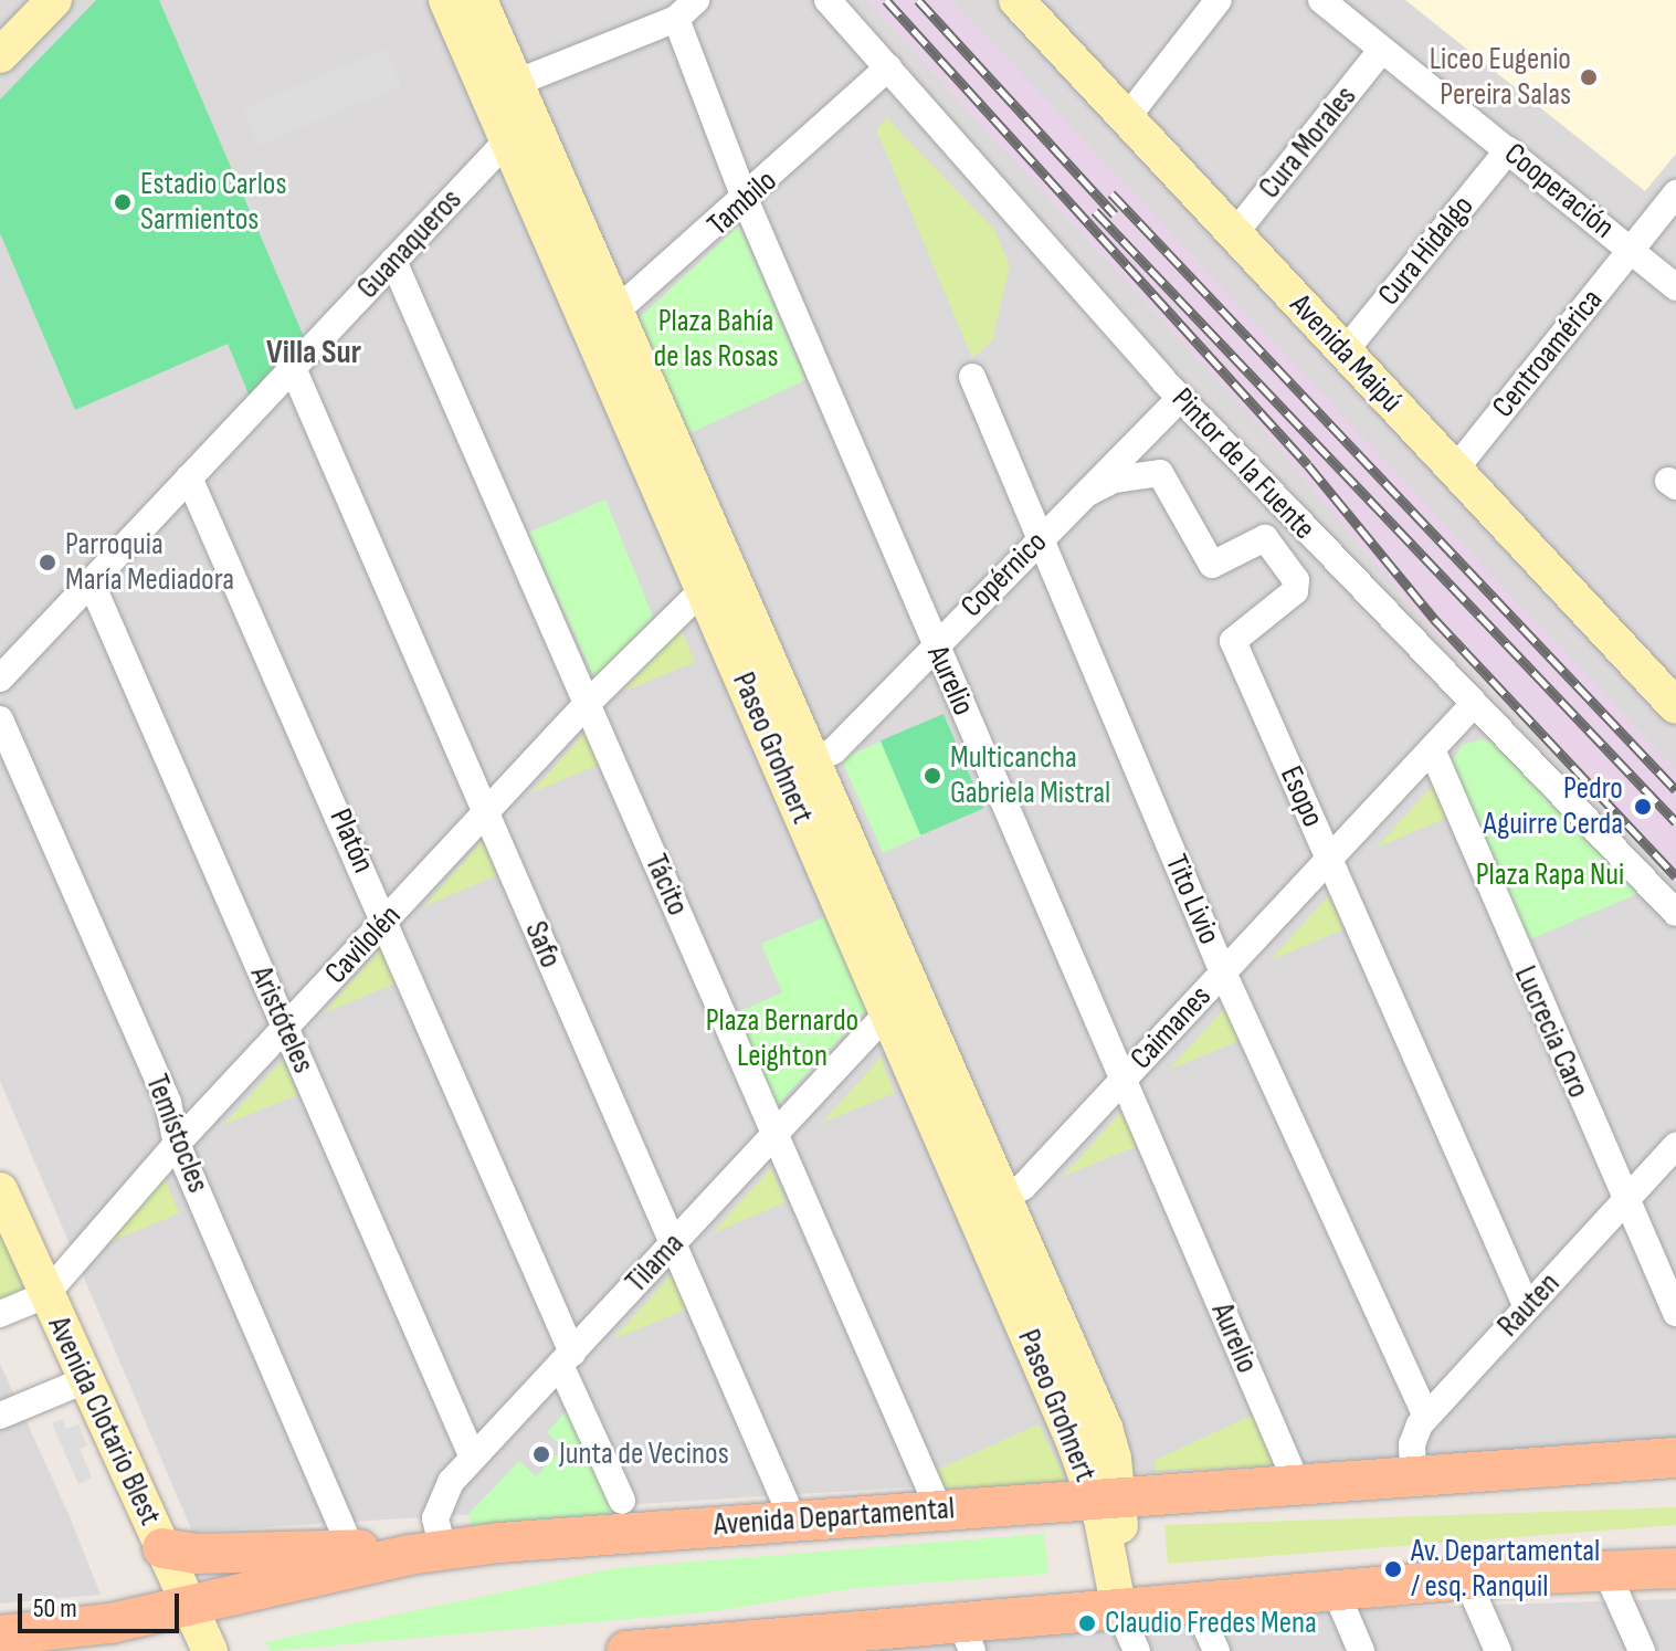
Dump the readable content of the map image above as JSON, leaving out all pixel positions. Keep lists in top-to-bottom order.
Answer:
{
  "streets": {
    "main road": ["Avenida Departamental"],
    "street": [
      "Cura Morales",
      "Cooperación",
      "Tambilo",
      "Guanaqueros",
      "Cura Hidalgo",
      "Avenida Maipú",
      "Centroamérica",
      "Pintor de la Fuente",
      "Copérnico",
      "Aurelio",
      "Paseo Grohnert",
      "Esopo",
      "Platón",
      "Tácito",
      "Tito Livio",
      "Cavilolén",
      "Safo",
      "Aristóteles",
      "Caimanes",
      "Lucrecia Caro",
      "Temístocles",
      "Tilama",
      "Rauten",
      "Avenida Clotario Blest"
    ]
  },
  "crossings": [
    ["Cura Morales", "Cooperación"],
    ["Cura Morales", "Avenida Maipú"],
    ["Cooperación", "Cura Hidalgo"],
    ["Cooperación", "Centroamérica"],
    ["Tambilo", "Pintor de la Fuente"],
    ["Tambilo", "Aurelio"],
    ["Tambilo", "Paseo Grohnert"],
    ["Guanaqueros", "Paseo Grohnert"],
    ["Guanaqueros", "Platón"],
    ["Guanaqueros", "Tácito"],
    ["Guanaqueros", "Safo"],
    ["Guanaqueros", "Aristóteles"],
    ["Cura Hidalgo", "Avenida Maipú"],
    ["Avenida Maipú", "Centroamérica"],
    ["Pintor de la Fuente", "Copérnico"],
    ["Pintor de la Fuente", "Caimanes"],
    ["Copérnico", "Aurelio"],
    ["Copérnico", "Paseo Grohnert"],
    ["Copérnico", "Esopo"],
    ["Copérnico", "Tito Livio"],
    ["Aurelio", "Caimanes"],
    ["Aurelio", "Avenida Departamental"],
    ["Paseo Grohnert", "Cavilolén"],
    ["Paseo Grohnert", "Caimanes"],
    ["Paseo Grohnert", "Tilama"],
    ["Paseo Grohnert", "Avenida Departamental"],
    ["Esopo", "Caimanes"],
    ["Esopo", "Rauten"],
    ["Platón", "Cavilolén"],
    ["Platón", "Tilama"],
    ["Tácito", "Cavilolén"],
    ["Tácito", "Tilama"],
    ["Tácito", "Avenida Departamental"],
    ["Tito Livio", "Caimanes"],
    ["Tito Livio", "Rauten"],
    ["Cavilolén", "Safo"],
    ["Cavilolén", "Aristóteles"],
    ["Cavilolén", "Temístocles"],
    ["Cavilolén", "Avenida Clotario Blest"],
    ["Safo", "Tilama"],
    ["Safo", "Avenida Departamental"],
    ["Aristóteles", "Tilama"],
    ["Caimanes", "Lucrecia Caro"],
    ["Lucrecia Caro", "Rauten"],
    ["Tilama", "Avenida Departamental"],
    ["Rauten", "Avenida Departamental"],
    ["Avenida Clotario Blest", "Avenida Departamental"]
  ],
  "districts": ["Villa Sur"],
  "parks": ["Plaza Bahía de las Rosas", "Plaza Rapa Nui", "Plaza Bernardo Leighton"],
  "places": [
    "Liceo Eugenio Pereira Salas",
    "Estadio Carlos Sarmientos",
    "Parroquia María Mediadora",
    "Multicancha Gabriela Mistral",
    "Pedro Aguirre Cerda",
    "Junta de Vecinos",
    "Av. Departamental / esq. Ranquil",
    "Claudio Fredes Mena"
  ],
  "scale_bar": "50 m"
}
